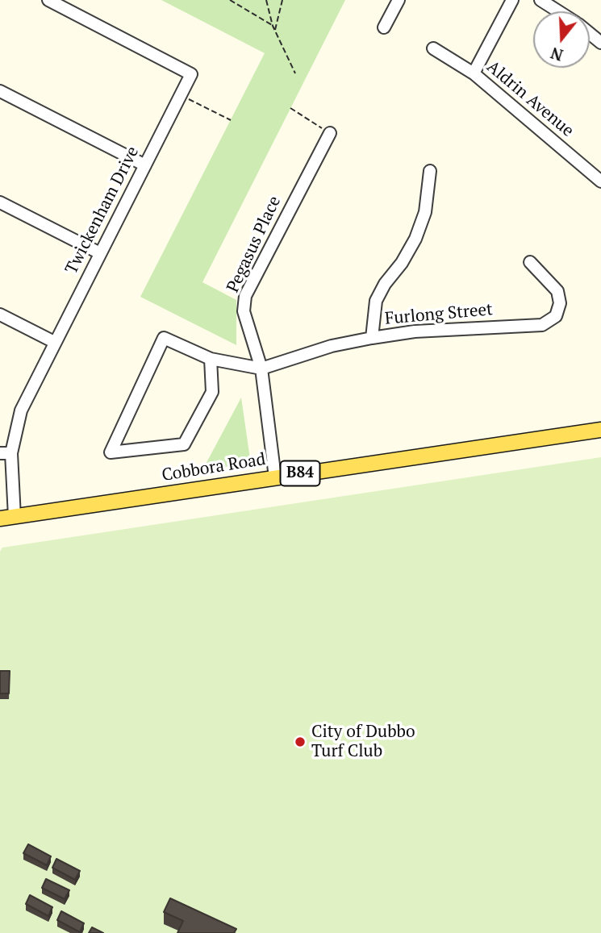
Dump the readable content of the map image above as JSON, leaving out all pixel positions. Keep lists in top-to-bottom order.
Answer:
{
  "streets": {
    "main road": ["Cobbora Road", "B84"],
    "street": [
      "Aldrin Avenue",
      "Twickenham Drive",
      "Pegasus Place",
      "Furlong Street"
    ]
  },
  "crossings": [
    ["Twickenham Drive", "Cobbora Road"],
    ["Pegasus Place", "Furlong Street"],
    ["Pegasus Place", "Cobbora Road"]
  ],
  "places": ["City of Dubbo Turf Club"],
  "north": "bottom"
}
